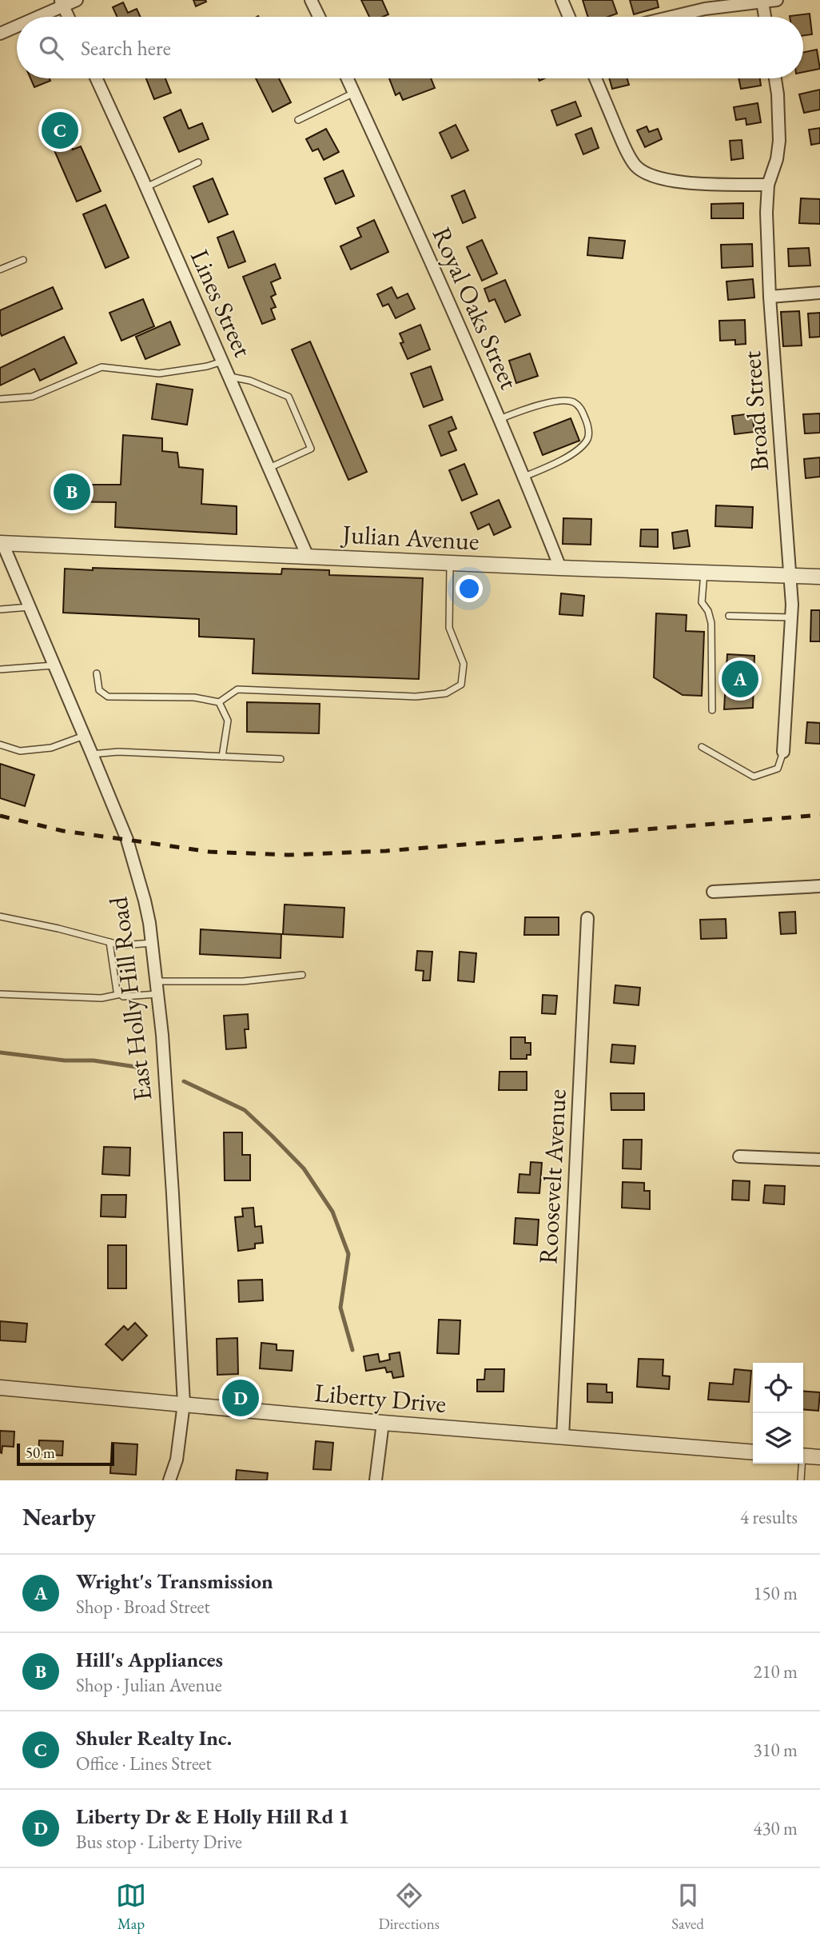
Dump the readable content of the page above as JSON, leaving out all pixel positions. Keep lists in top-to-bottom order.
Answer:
{
  "streets": {
    "street": [
      "Lines Street",
      "Royal Oaks Street",
      "Broad Street",
      "Julian Avenue",
      "East Holly Hill Road",
      "Roosevelt Avenue",
      "Liberty Drive"
    ]
  },
  "crossings": [
    ["Lines Street", "Julian Avenue"],
    ["Royal Oaks Street", "Julian Avenue"],
    ["Broad Street", "Julian Avenue"],
    ["Julian Avenue", "East Holly Hill Road"],
    ["East Holly Hill Road", "Liberty Drive"],
    ["Roosevelt Avenue", "Liberty Drive"]
  ],
  "scale_bar": "50 m",
  "page": {
    "search": "Search here",
    "pins": [
      "C",
      "B",
      "A",
      "D"
    ],
    "scale": "50 m",
    "heading": ["Nearby", "4 results"],
    "list": [
      {
        "mark": "A",
        "name": "Wright's Transmission",
        "note": "Shop · Broad Street",
        "value": "150 m"
      },
      {
        "mark": "B",
        "name": "Hill's Appliances",
        "note": "Shop · Julian Avenue",
        "value": "210 m"
      },
      {
        "mark": "C",
        "name": "Shuler Realty Inc.",
        "note": "Office · Lines Street",
        "value": "310 m"
      },
      {
        "mark": "D",
        "name": "Liberty Dr & E Holly Hill Rd 1",
        "note": "Bus stop · Liberty Drive",
        "value": "430 m"
      }
    ],
    "nav": ["Map", "Directions", "Saved"]
  }
}
